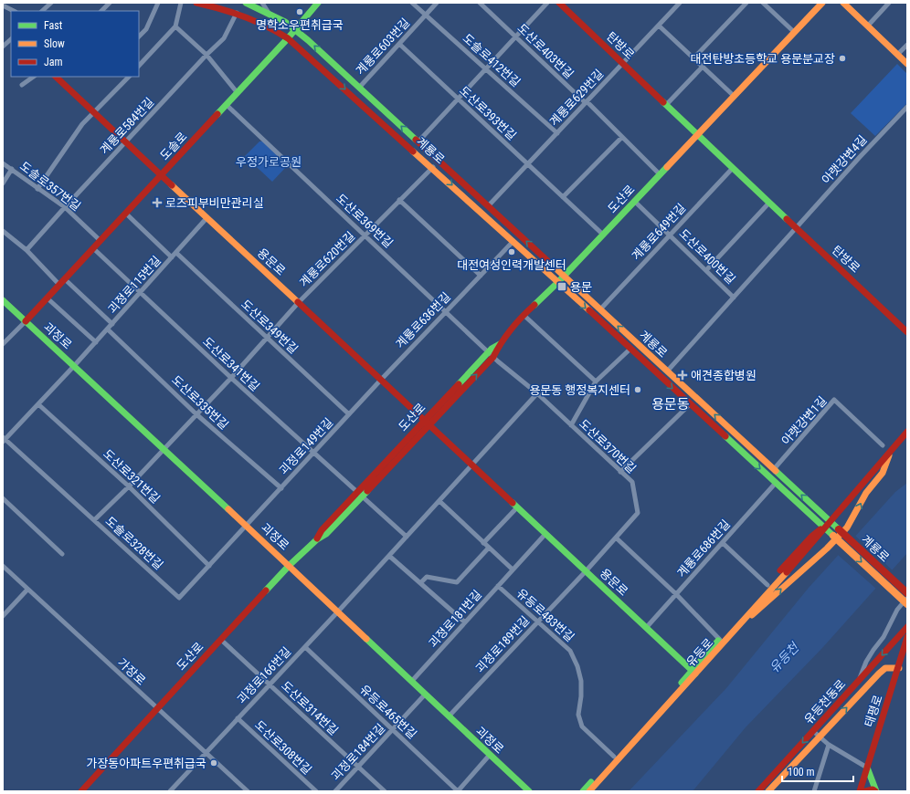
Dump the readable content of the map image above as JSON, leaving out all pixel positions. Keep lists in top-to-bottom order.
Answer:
{
  "streets": {
    "main road": [
      "탄방로",
      "도솔로",
      "계룡로",
      "도산로",
      "용문로",
      "괴정로",
      "유등로",
      "유등천동로",
      "태평로"
    ],
    "street": [
      "계룡로603번길",
      "도산로403번길",
      "도솔로412번길",
      "계룡로629번길",
      "도산로393번길",
      "계룡로584번길",
      "아랫강변4길",
      "도솔로357번길",
      "도산로369번길",
      "계룡로649번길",
      "도산로400번길",
      "계룡로620번길",
      "괴정로115번길",
      "계룡로636번길",
      "도산로349번길",
      "도산로341번길",
      "도산로335번길",
      "아랫강변1길",
      "괴정로149번길",
      "도산로370번길",
      "도산로321번길",
      "도솔로328번길",
      "계룡로686번길",
      "유등로483번길",
      "괴정로181번길",
      "괴정로189번길",
      "가장로",
      "괴정로166번길",
      "도산로314번길",
      "유등로465번길",
      "도산로308번길",
      "괴정로184번길"
    ]
  },
  "crossings": [
    ["탄방로", "계룡로629번길"],
    ["탄방로", "계룡로"],
    ["탄방로", "아랫강변4길"],
    ["탄방로", "도산로"],
    ["탄방로", "계룡로649번길"],
    ["계룡로603번길", "도솔로412번길"],
    ["계룡로603번길", "도산로393번길"],
    ["계룡로603번길", "계룡로"],
    ["도산로403번길", "계룡로629번길"],
    ["도산로403번길", "도산로"],
    ["도솔로412번길", "계룡로629번길"],
    ["계룡로629번길", "도산로393번길"],
    ["계룡로629번길", "계룡로"],
    ["도산로393번길", "도산로"],
    ["계룡로584번길", "계룡로"],
    ["계룡로584번길", "도솔로357번길"],
    ["계룡로584번길", "용문로"],
    ["도솔로", "계룡로"],
    ["도솔로", "도솔로357번길"],
    ["도솔로", "도산로369번길"],
    ["도솔로", "용문로"],
    ["도솔로", "괴정로"],
    ["도솔로", "도산로341번길"],
    ["계룡로", "아랫강변4길"],
    ["계룡로", "도산로"],
    ["계룡로", "계룡로649번길"],
    ["계룡로", "도산로400번길"],
    ["계룡로", "계룡로620번길"],
    ["계룡로", "계룡로636번길"],
    ["계룡로", "아랫강변1길"],
    ["계룡로", "도산로370번길"],
    ["계룡로", "계룡로686번길"],
    ["계룡로", "유등로"],
    ["도산로", "도산로369번길"],
    ["도산로", "도산로400번길"],
    ["도산로", "용문로"],
    ["도산로", "괴정로"],
    ["도산로", "도산로341번길"],
    ["도산로", "도산로370번길"],
    ["도산로", "가장로"],
    ["도산로", "도산로314번길"],
    ["도산로369번길", "계룡로620번길"],
    ["도산로369번길", "계룡로636번길"],
    ["도산로369번길", "도산로370번길"],
    ["계룡로649번길", "도산로400번길"],
    ["계룡로620번길", "용문로"],
    ["계룡로620번길", "도산로349번길"],
    ["계룡로620번길", "괴정로"],
    ["계룡로620번길", "도산로341번길"],
    ["계룡로620번길", "도산로335번길"],
    ["계룡로620번길", "도산로321번길"],
    ["계룡로620번길", "도솔로328번길"],
    ["용문로", "괴정로115번길"],
    ["용문로", "계룡로636번길"],
    ["용문로", "괴정로149번길"],
    ["용문로", "도산로370번길"],
    ["용문로", "계룡로686번길"],
    ["용문로", "괴정로181번길"],
    ["용문로", "괴정로189번길"],
    ["용문로", "유등로"],
    ["용문로", "괴정로166번길"],
    ["괴정로115번길", "도산로349번길"],
    ["괴정로115번길", "괴정로"],
    ["괴정로115번길", "도산로341번길"],
    ["괴정로115번길", "도산로335번길"],
    ["괴정로115번길", "도산로321번길"],
    ["괴정로115번길", "도솔로328번길"],
    ["계룡로636번길", "괴정로149번길"],
    ["도산로349번길", "괴정로149번길"],
    ["괴정로", "괴정로149번길"],
    ["괴정로", "도솔로328번길"],
    ["괴정로", "괴정로181번길"],
    ["괴정로", "괴정로189번길"],
    ["괴정로", "괴정로166번길"],
    ["괴정로", "괴정로184번길"],
    ["도산로341번길", "괴정로149번길"],
    ["도산로335번길", "괴정로149번길"],
    ["괴정로149번길", "도솔로328번길"],
    ["도산로370번길", "괴정로189번길"],
    ["도산로321번길", "도솔로328번길"],
    ["유등로483번길", "괴정로181번길"],
    ["유등로483번길", "괴정로189번길"],
    ["유등로483번길", "유등로"],
    ["가장로", "괴정로166번길"],
    ["괴정로166번길", "도산로314번길"],
    ["괴정로166번길", "유등로465번길"],
    ["괴정로166번길", "도산로308번길"],
    ["유등천동로", "태평로"],
    ["도산로314번길", "괴정로184번길"],
    ["유등로465번길", "괴정로184번길"]
  ],
  "districts": ["용문동"],
  "water": ["유등천"],
  "parks": ["우정가로공원"],
  "places": {
    "other": [
      "명학소우편취급국",
      "대전탄방초등학교 용문분교장",
      "대전여성인력개발센터",
      "용문동 행정복지센터",
      "가장동아파트우편취급국"
    ],
    "health": ["로즈피부비만관리실", "애견종합병원"],
    "transit": ["용문"]
  },
  "legend": ["Fast", "Slow", "Jam"],
  "scale_bar": "100 m"
}
